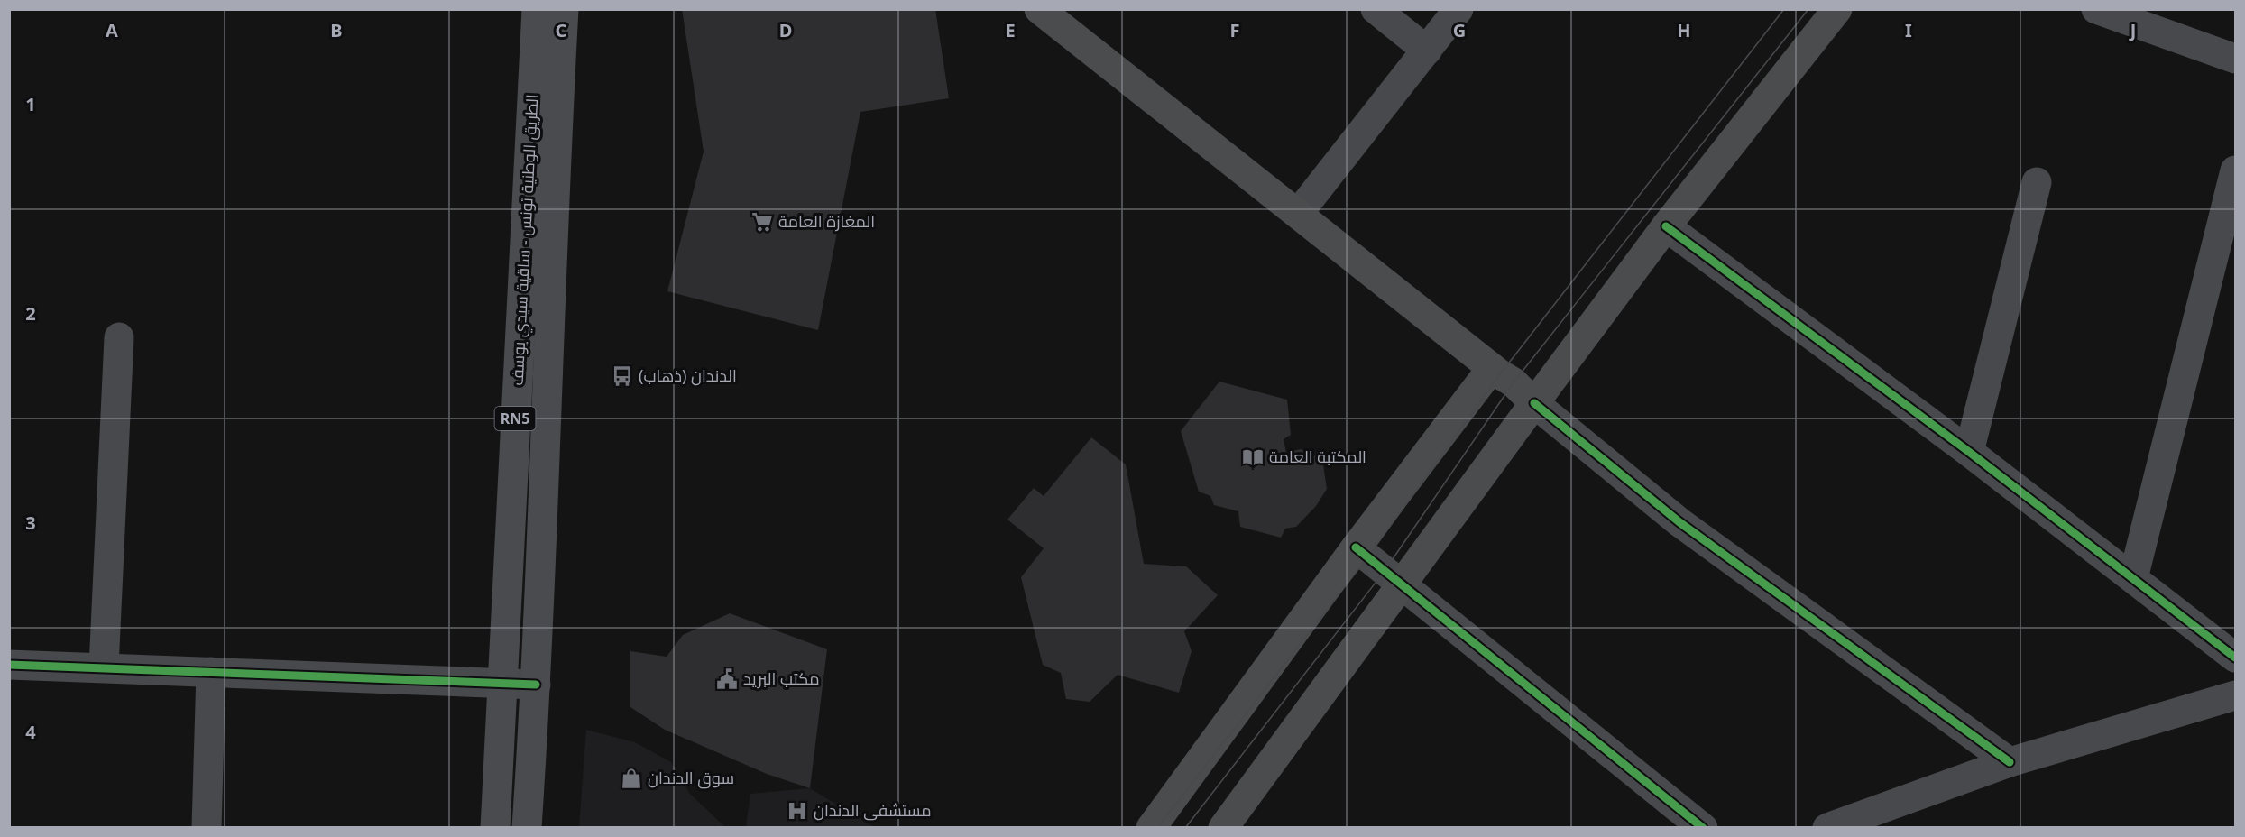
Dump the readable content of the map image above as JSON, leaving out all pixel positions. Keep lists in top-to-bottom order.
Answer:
{
  "streets": {
    "highway": ["الطريق الوطنية تونس - ساقية سيدي يوسف", "RN5"]
  },
  "places": {
    "supermarket": ["المغازة العامة"],
    "bus stop": ["الدندان (ذهاب)"],
    "library": ["المكتبة العامة"],
    "public building": ["مكتب البريد"],
    "shop": ["سوق الدندان"],
    "hospital": ["مستشفى الدندان"]
  },
  "grid": {
    "columns": [
      "A",
      "B",
      "C",
      "D",
      "E",
      "F",
      "G",
      "H",
      "I",
      "J"
    ],
    "rows": [
      "1",
      "2",
      "3",
      "4"
    ]
  }
}
